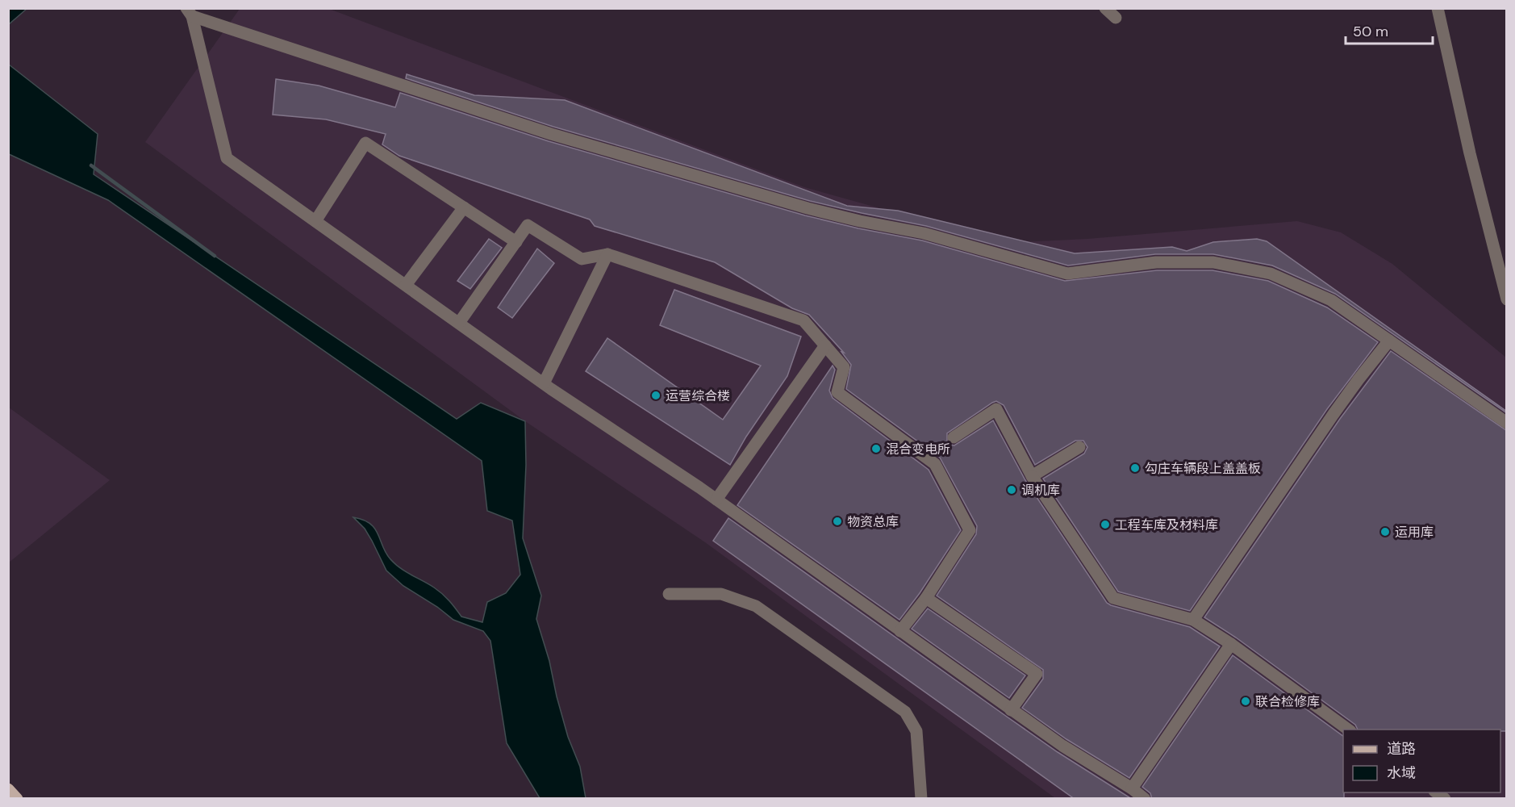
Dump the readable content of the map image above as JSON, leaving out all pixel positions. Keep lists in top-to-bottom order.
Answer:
{
  "places": [
    "运营综合楼",
    "混合变电所",
    "勾庄车辆段上盖盖板",
    "调机库",
    "物资总库",
    "工程车库及材料库",
    "运用库",
    "联合检修库"
  ],
  "legend": ["道路", "水域"],
  "scale_bar": "50 m"
}
